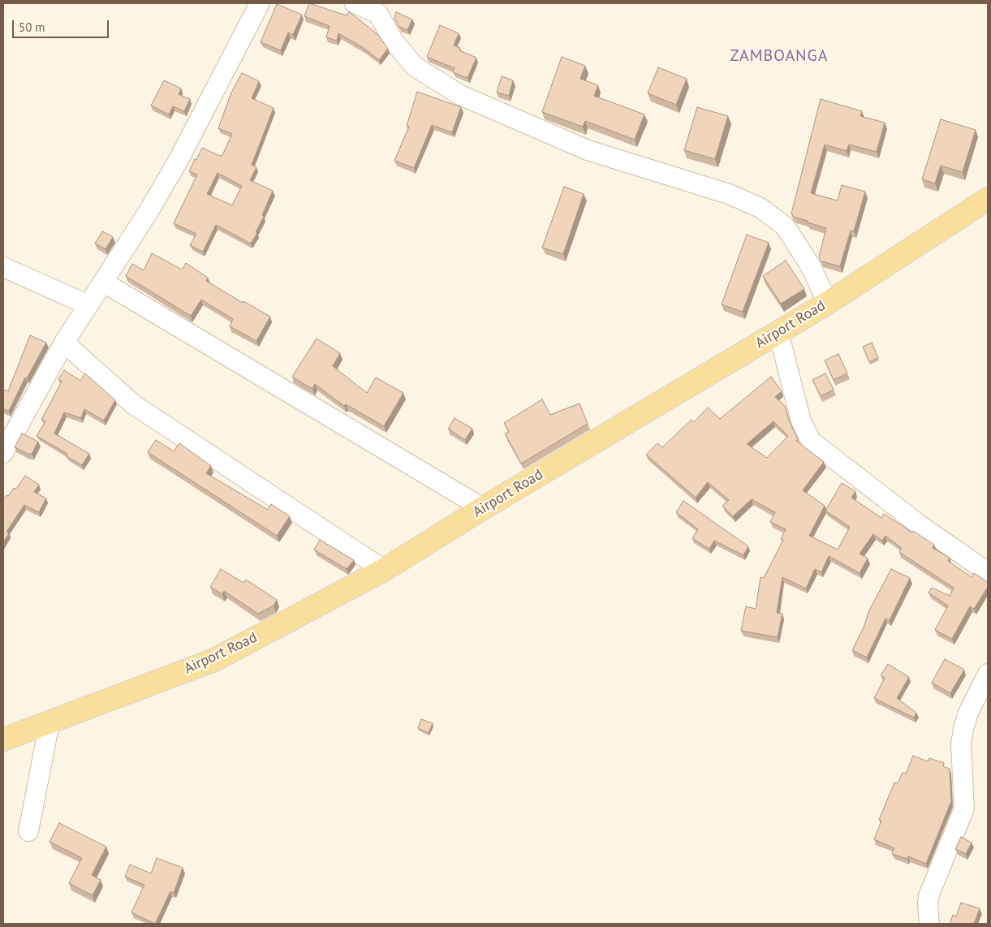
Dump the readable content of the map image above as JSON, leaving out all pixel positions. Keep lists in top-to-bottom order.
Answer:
{
  "streets": {
    "main road": ["Airport Road"]
  },
  "districts": ["ZAMBOANGA"],
  "scale_bar": "50 m"
}
